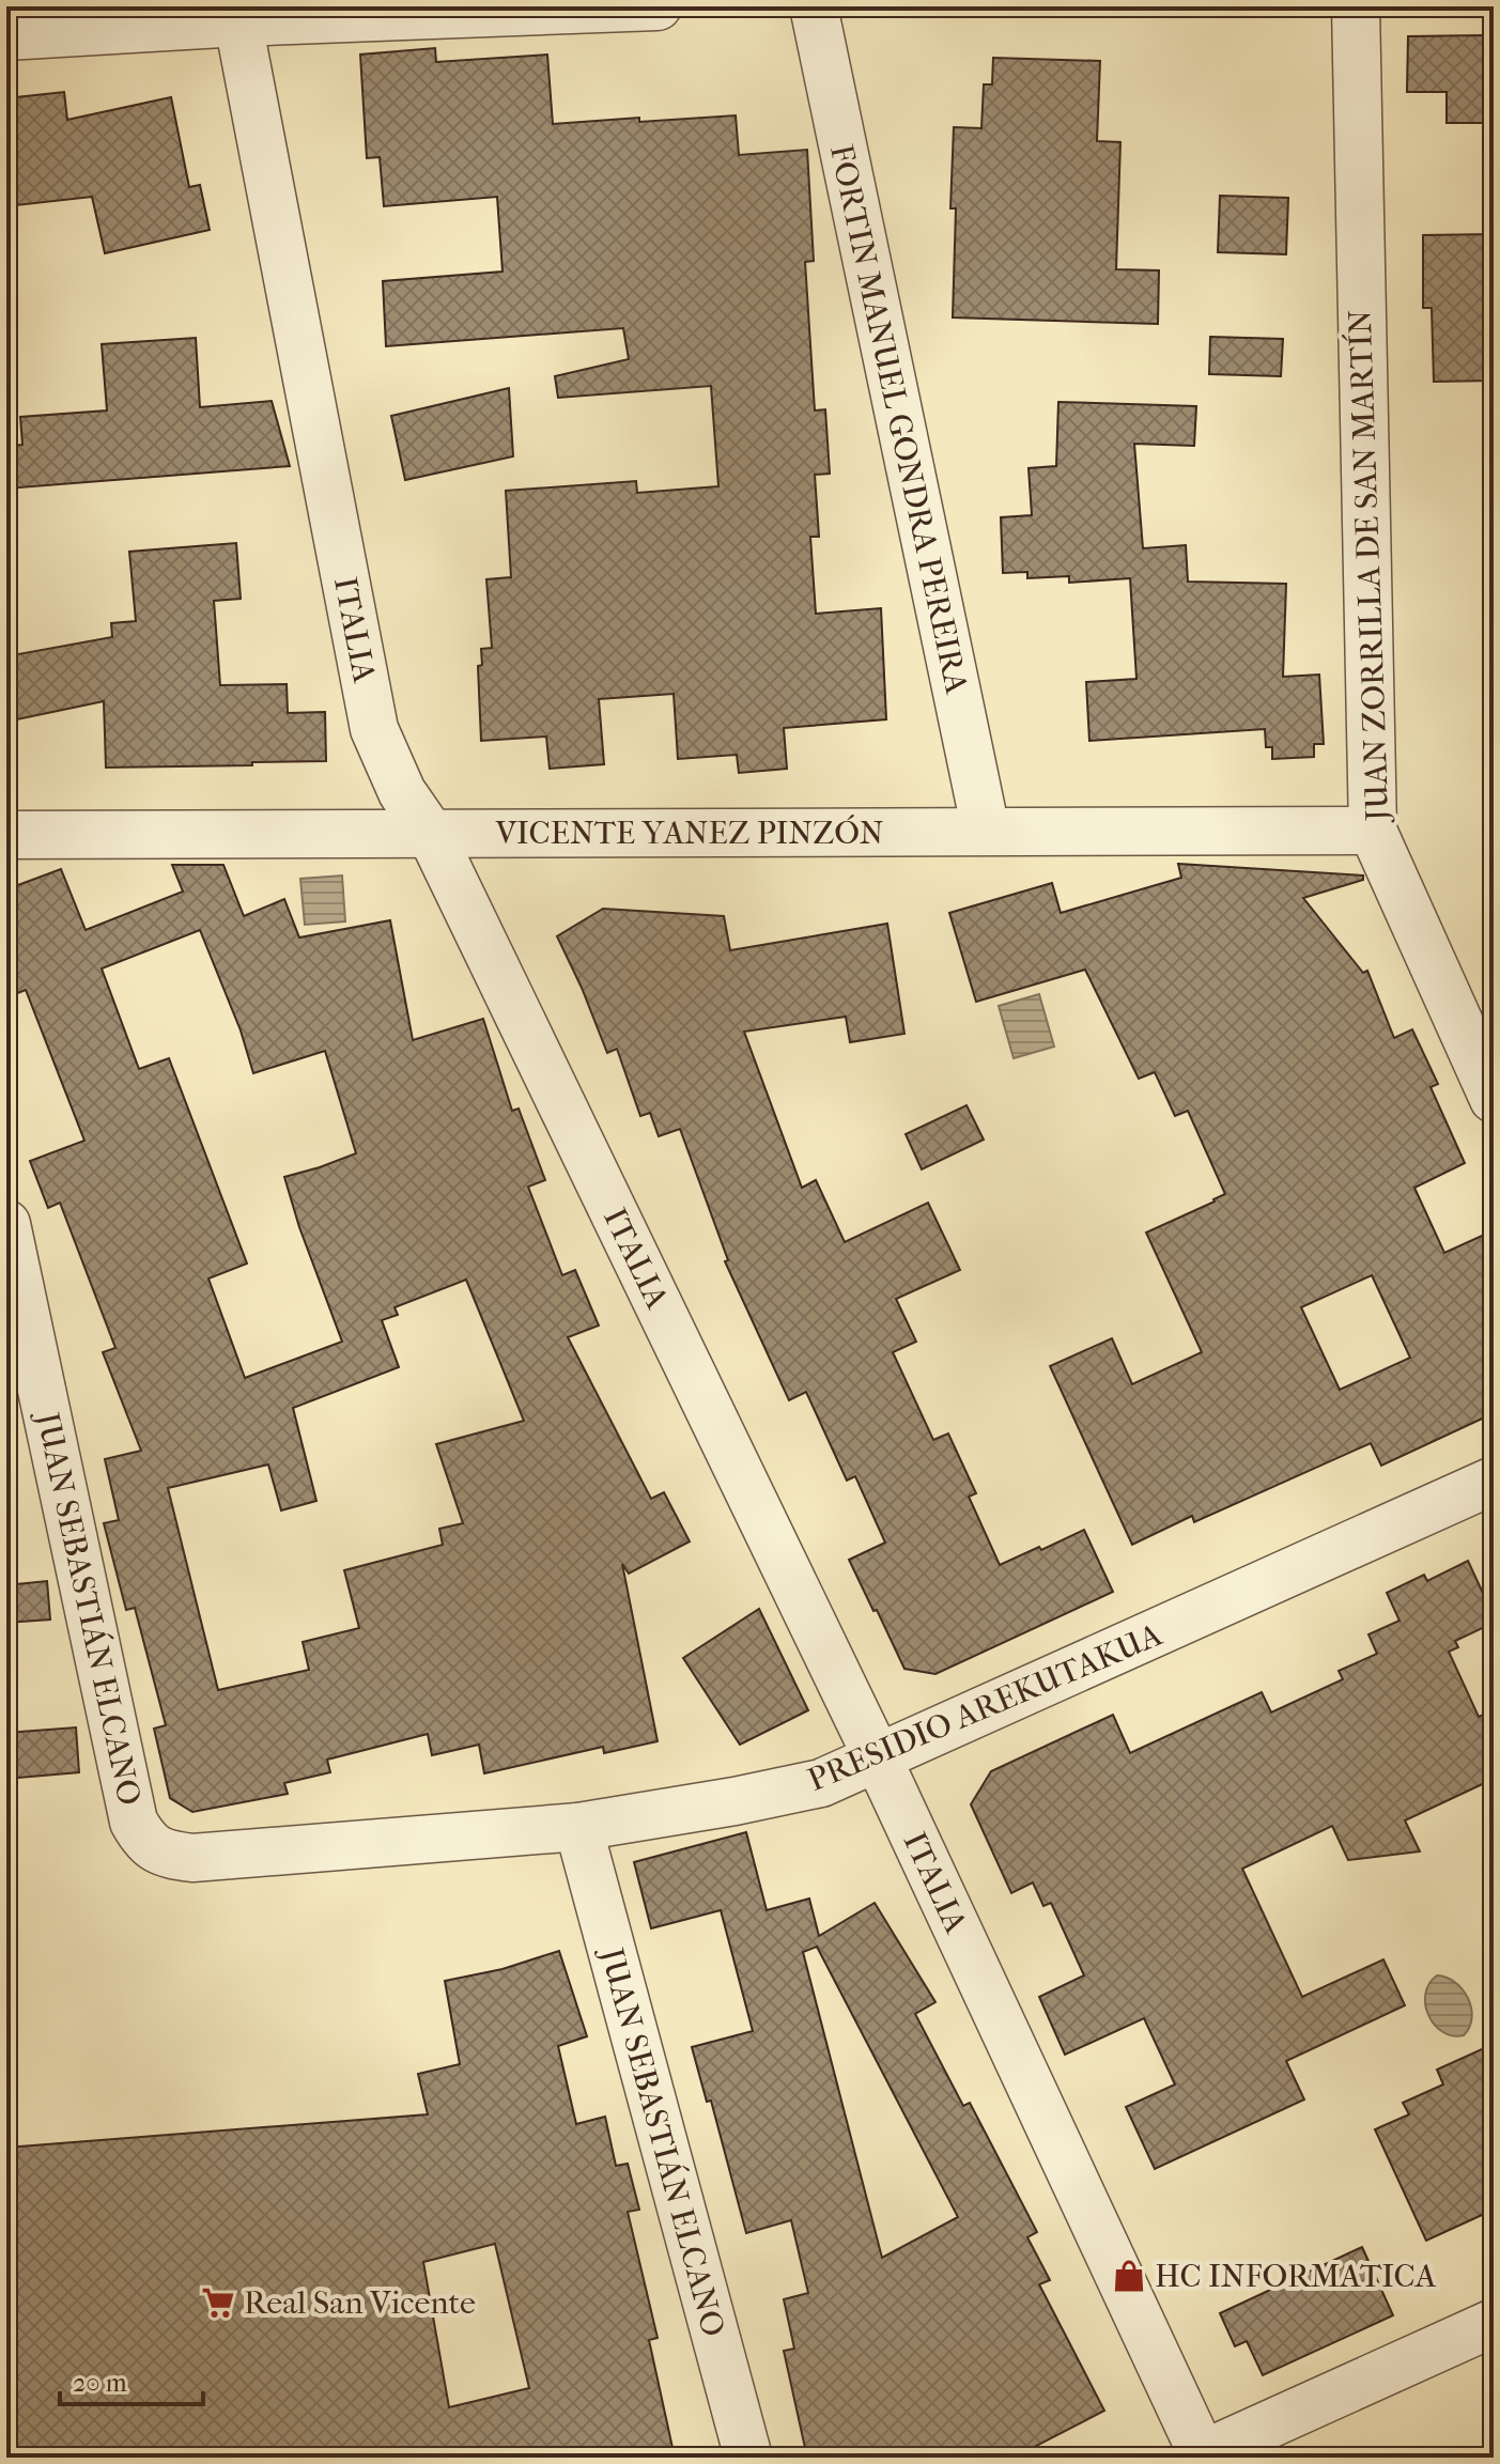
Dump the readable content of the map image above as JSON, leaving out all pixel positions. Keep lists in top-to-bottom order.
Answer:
{
  "streets": {
    "street": [
      "FORTIN MANUEL GONDRA PEREIRA",
      "JUAN ZORRILLA DE SAN MARTÍN",
      "ITALIA",
      "VICENTE YANEZ PINZÓN",
      "JUAN SEBASTIÁN ELCANO",
      "PRESIDIO AREKUTAKUA"
    ]
  },
  "crossings": [
    ["FORTIN MANUEL GONDRA PEREIRA", "VICENTE YANEZ PINZÓN"],
    ["JUAN ZORRILLA DE SAN MARTÍN", "VICENTE YANEZ PINZÓN"],
    ["ITALIA", "VICENTE YANEZ PINZÓN"],
    ["ITALIA", "PRESIDIO AREKUTAKUA"],
    ["JUAN SEBASTIÁN ELCANO", "PRESIDIO AREKUTAKUA"]
  ],
  "places": {
    "shop": ["HC INFORMATICA"],
    "supermarket": ["Real San Vicente"]
  },
  "scale_bar": "20 m"
}
